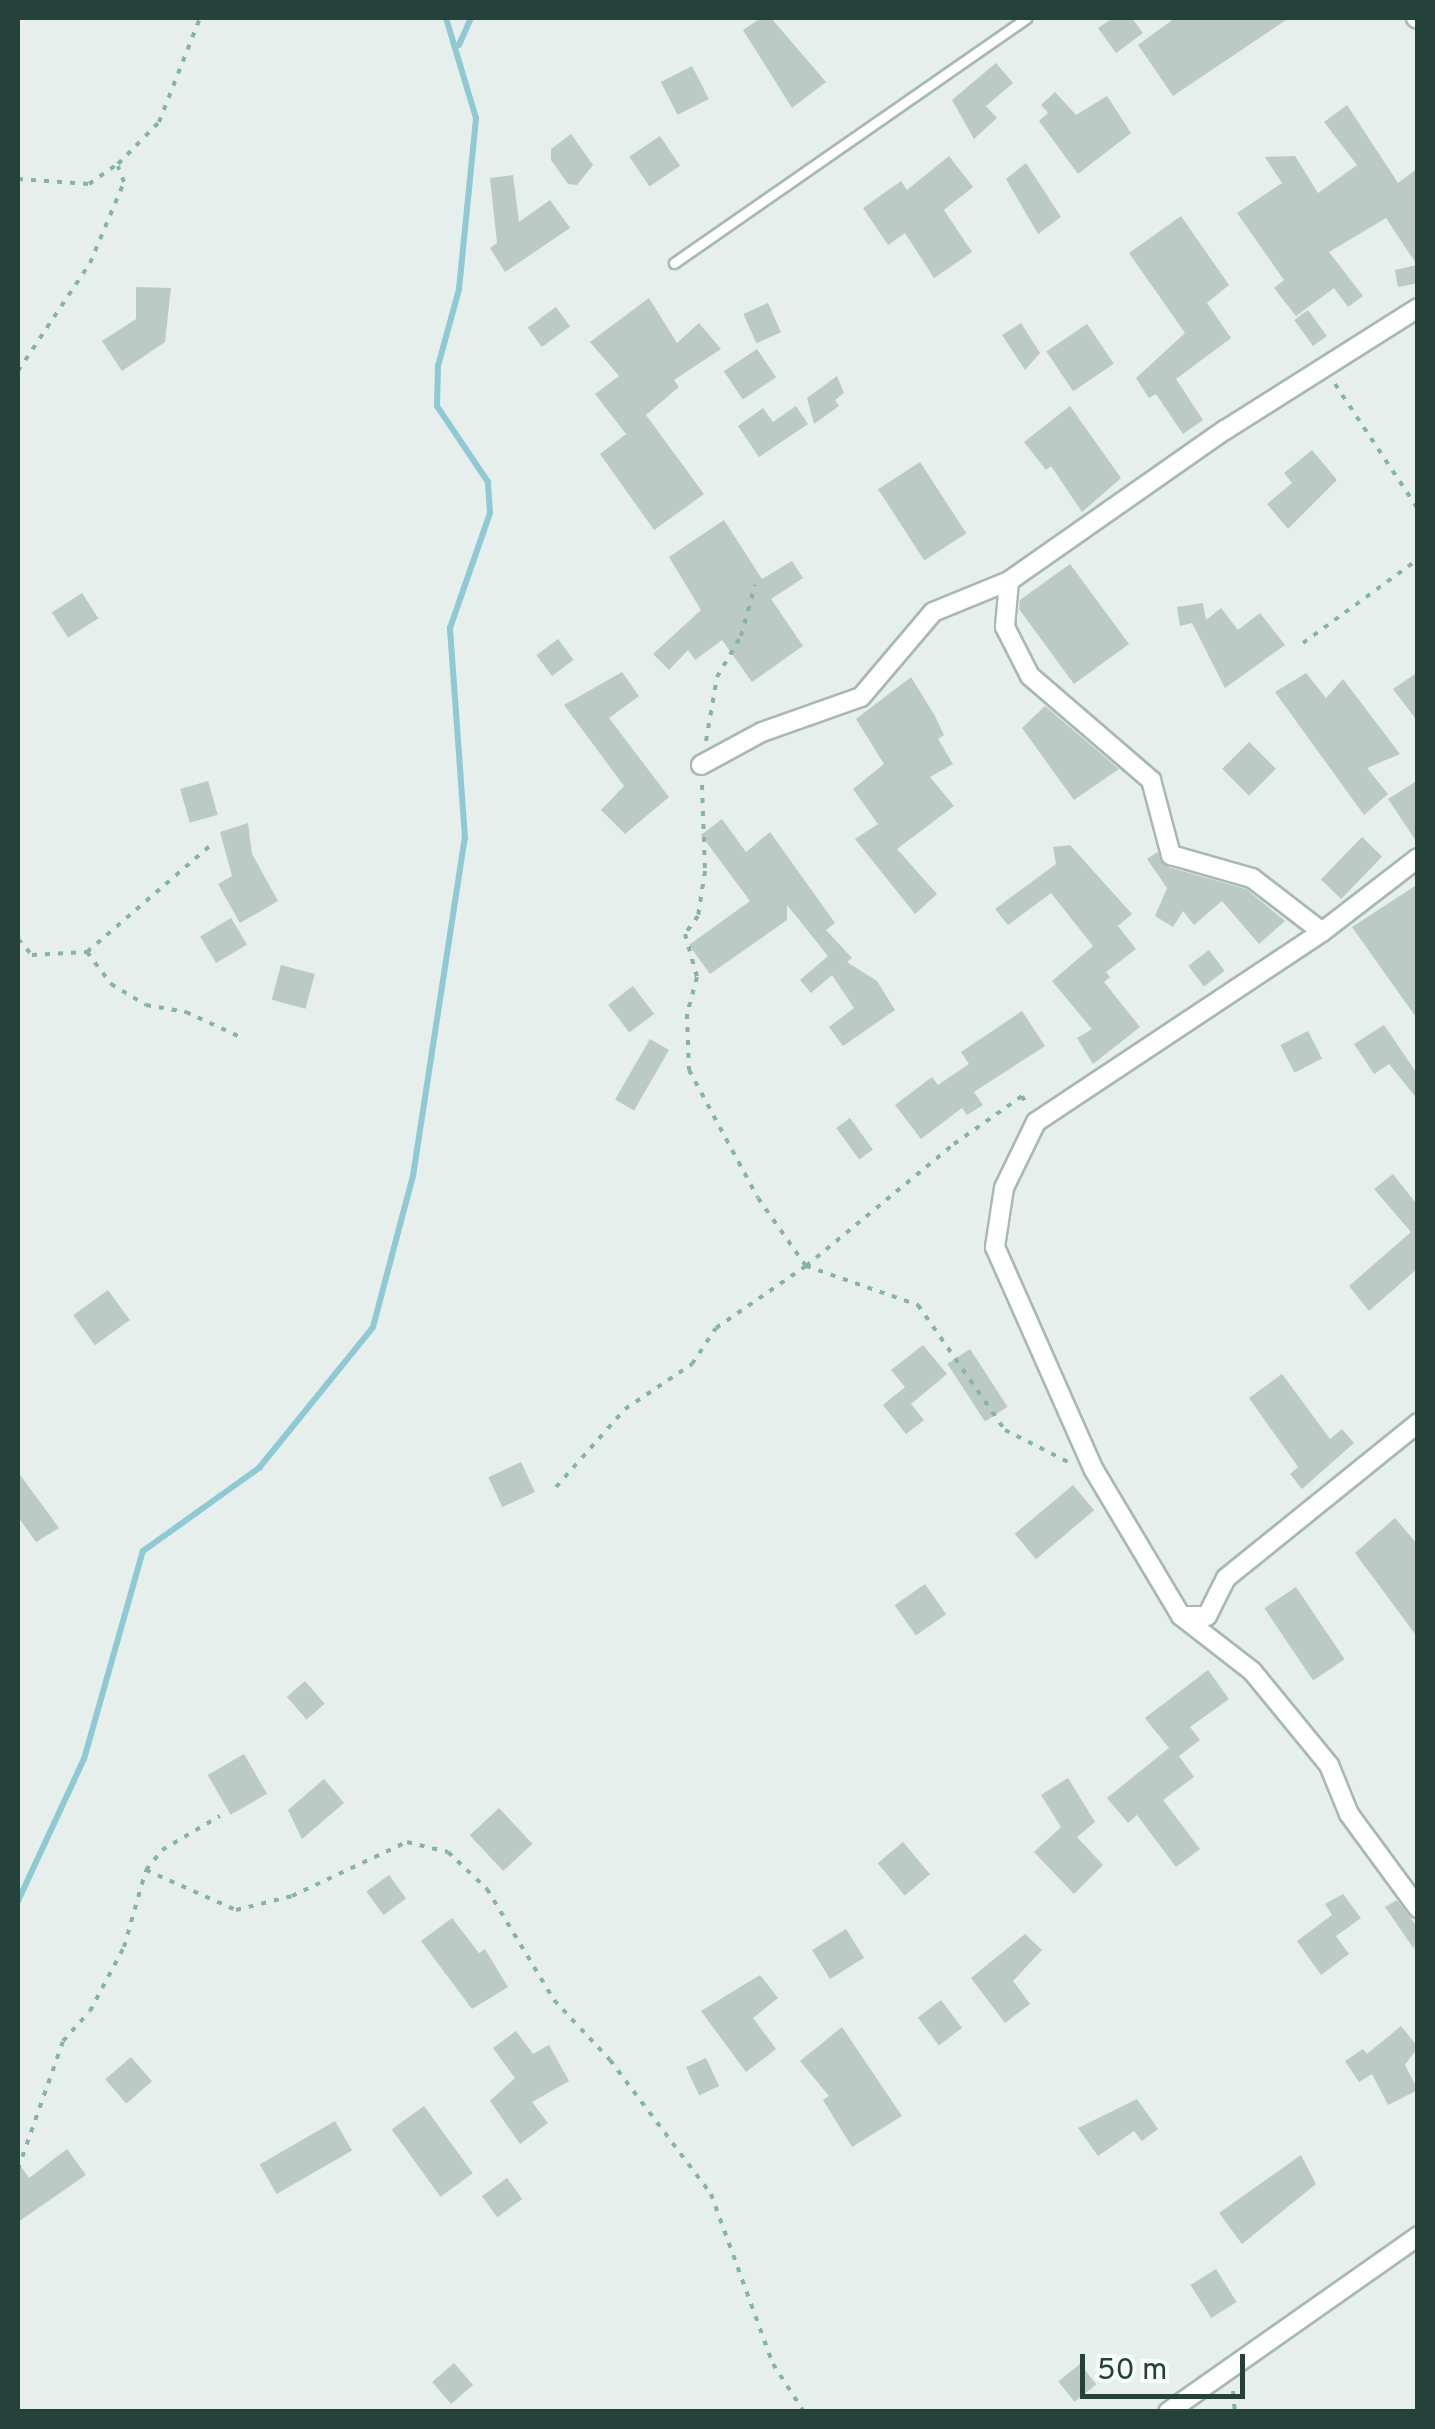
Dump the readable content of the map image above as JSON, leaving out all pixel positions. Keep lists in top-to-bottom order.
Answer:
{
  "scale_bar": "50 m"
}
